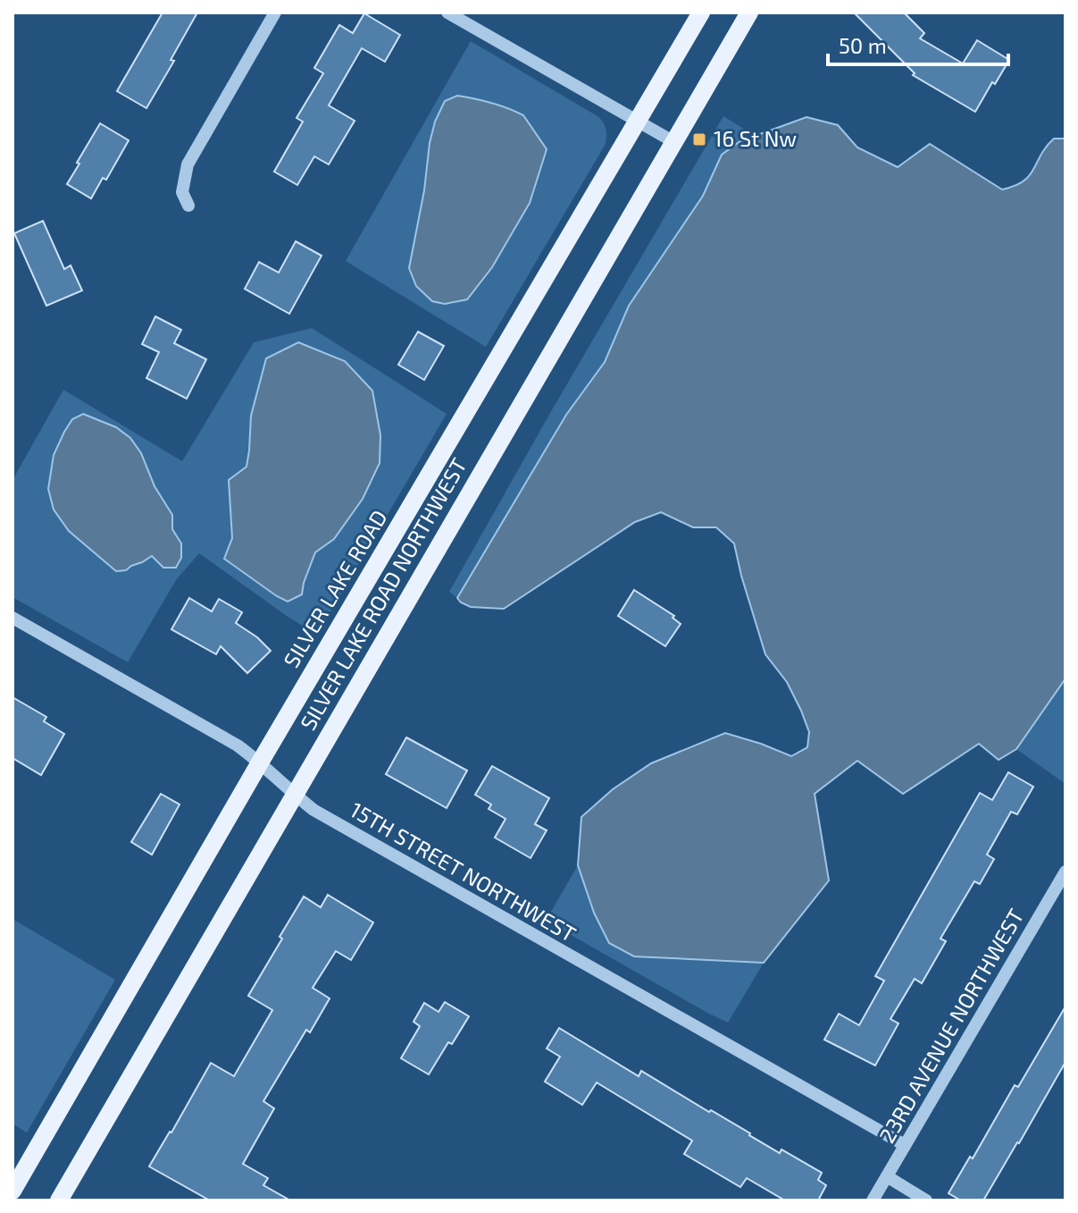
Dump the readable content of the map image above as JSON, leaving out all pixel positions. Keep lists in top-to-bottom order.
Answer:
{
  "streets": {
    "main road": ["SILVER LAKE ROAD", "SILVER LAKE ROAD NORTHWEST"],
    "street": ["15TH STREET NORTHWEST", "23RD AVENUE NORTHWEST"]
  },
  "crossings": [
    ["SILVER LAKE ROAD", "15TH STREET NORTHWEST"],
    ["SILVER LAKE ROAD NORTHWEST", "15TH STREET NORTHWEST"],
    ["15TH STREET NORTHWEST", "23RD AVENUE NORTHWEST"]
  ],
  "places": {
    "transit": ["16 St Nw"]
  },
  "scale_bar": "50 m"
}
